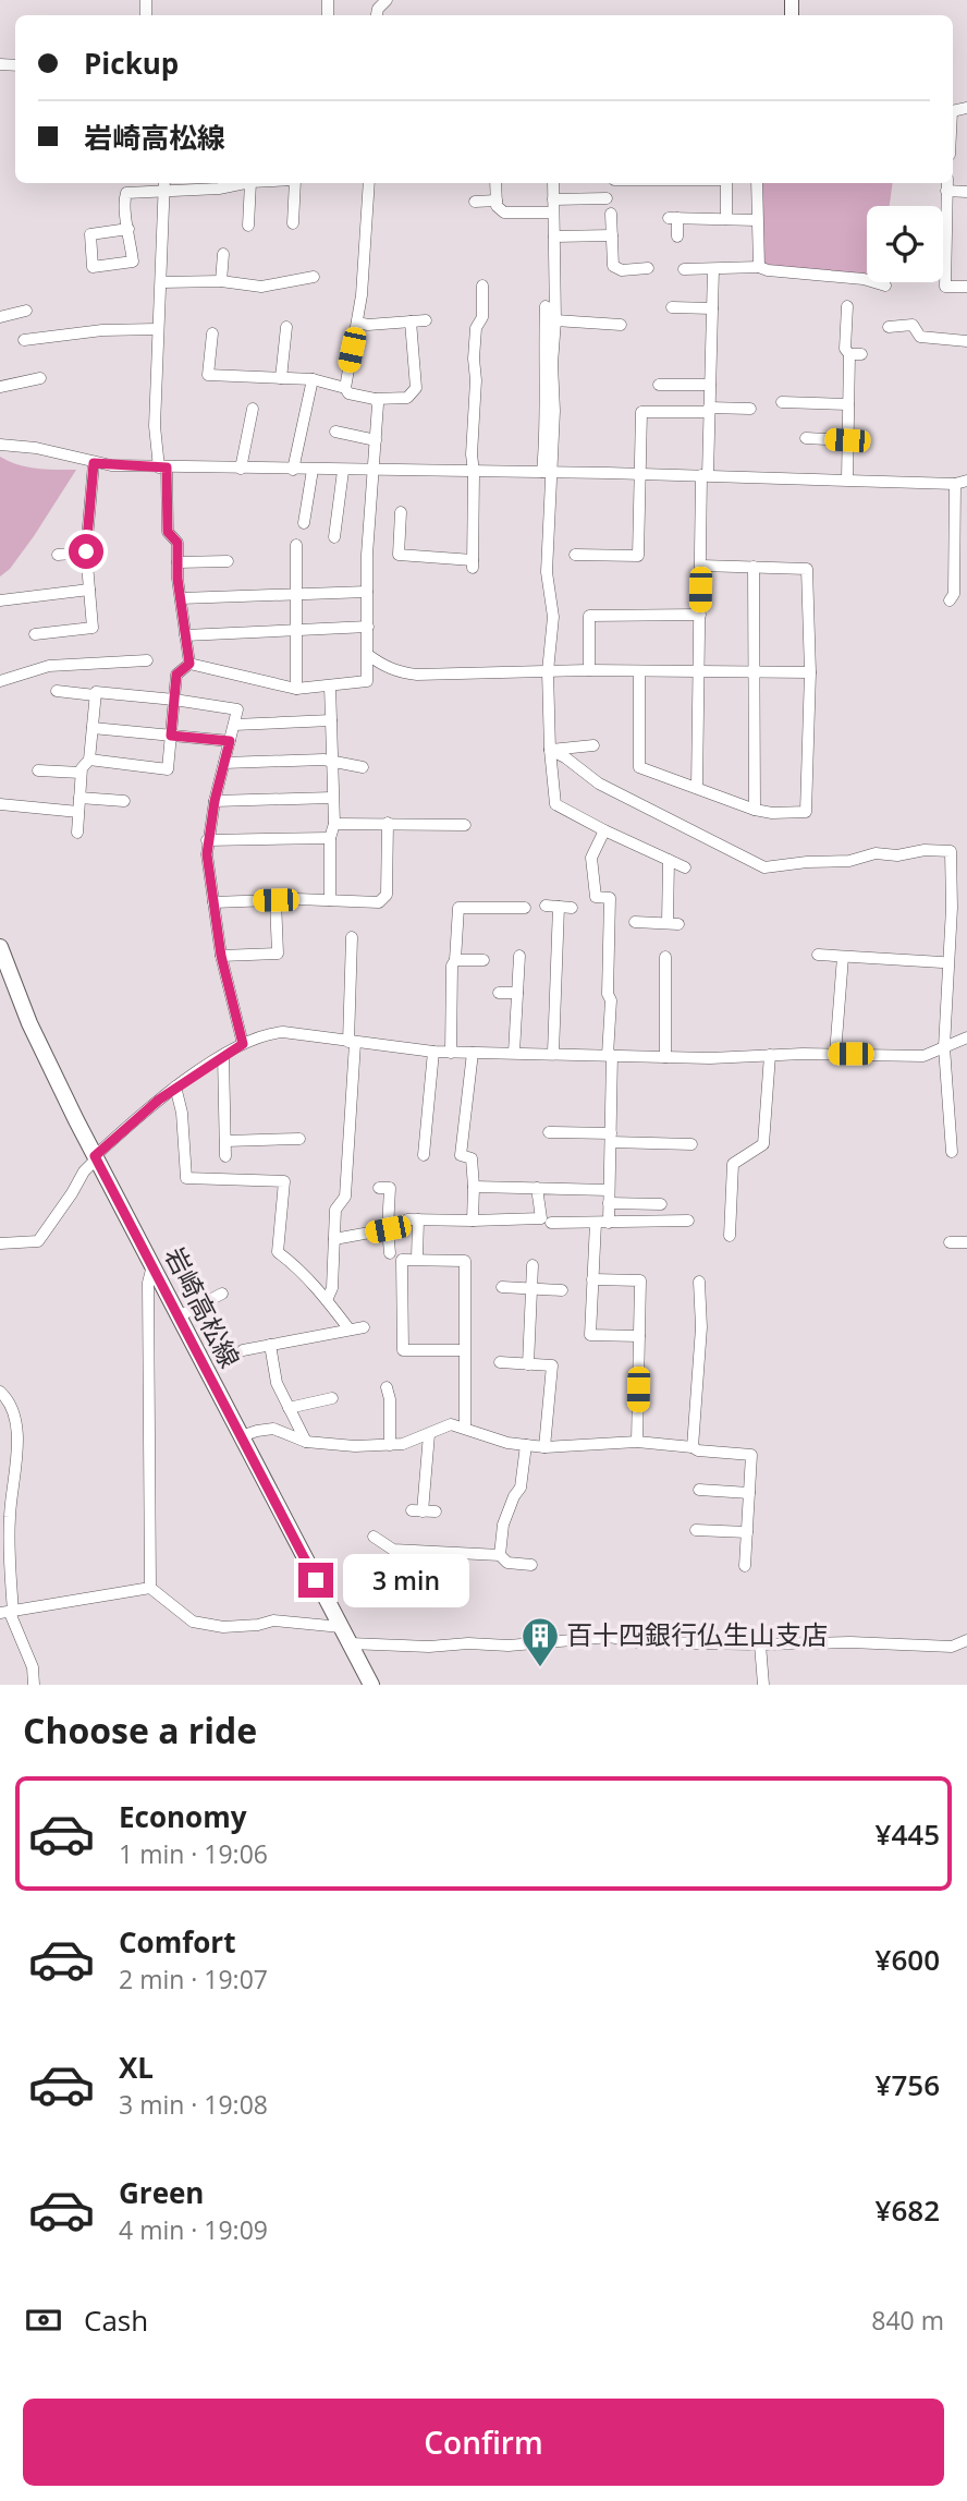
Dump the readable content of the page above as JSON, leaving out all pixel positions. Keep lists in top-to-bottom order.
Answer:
{
  "streets": {
    "main road": ["岩崎高松線"]
  },
  "places": {
    "building": ["百十四銀行仏生山支店"]
  },
  "page": {
    "banner": ["Pickup", "岩崎高松線"],
    "bubble": "3 min",
    "heading": "Choose a ride",
    "list": [
      {
        "name": "Economy",
        "note": "1 min · 19:06",
        "value": "¥445"
      },
      {
        "name": "Comfort",
        "note": "2 min · 19:07",
        "value": "¥600"
      },
      {
        "name": "XL",
        "note": "3 min · 19:08",
        "value": "¥756"
      },
      {
        "name": "Green",
        "note": "4 min · 19:09",
        "value": "¥682"
      }
    ],
    "pay": ["Cash", "840 m"],
    "buttons": "Confirm"
  }
}
